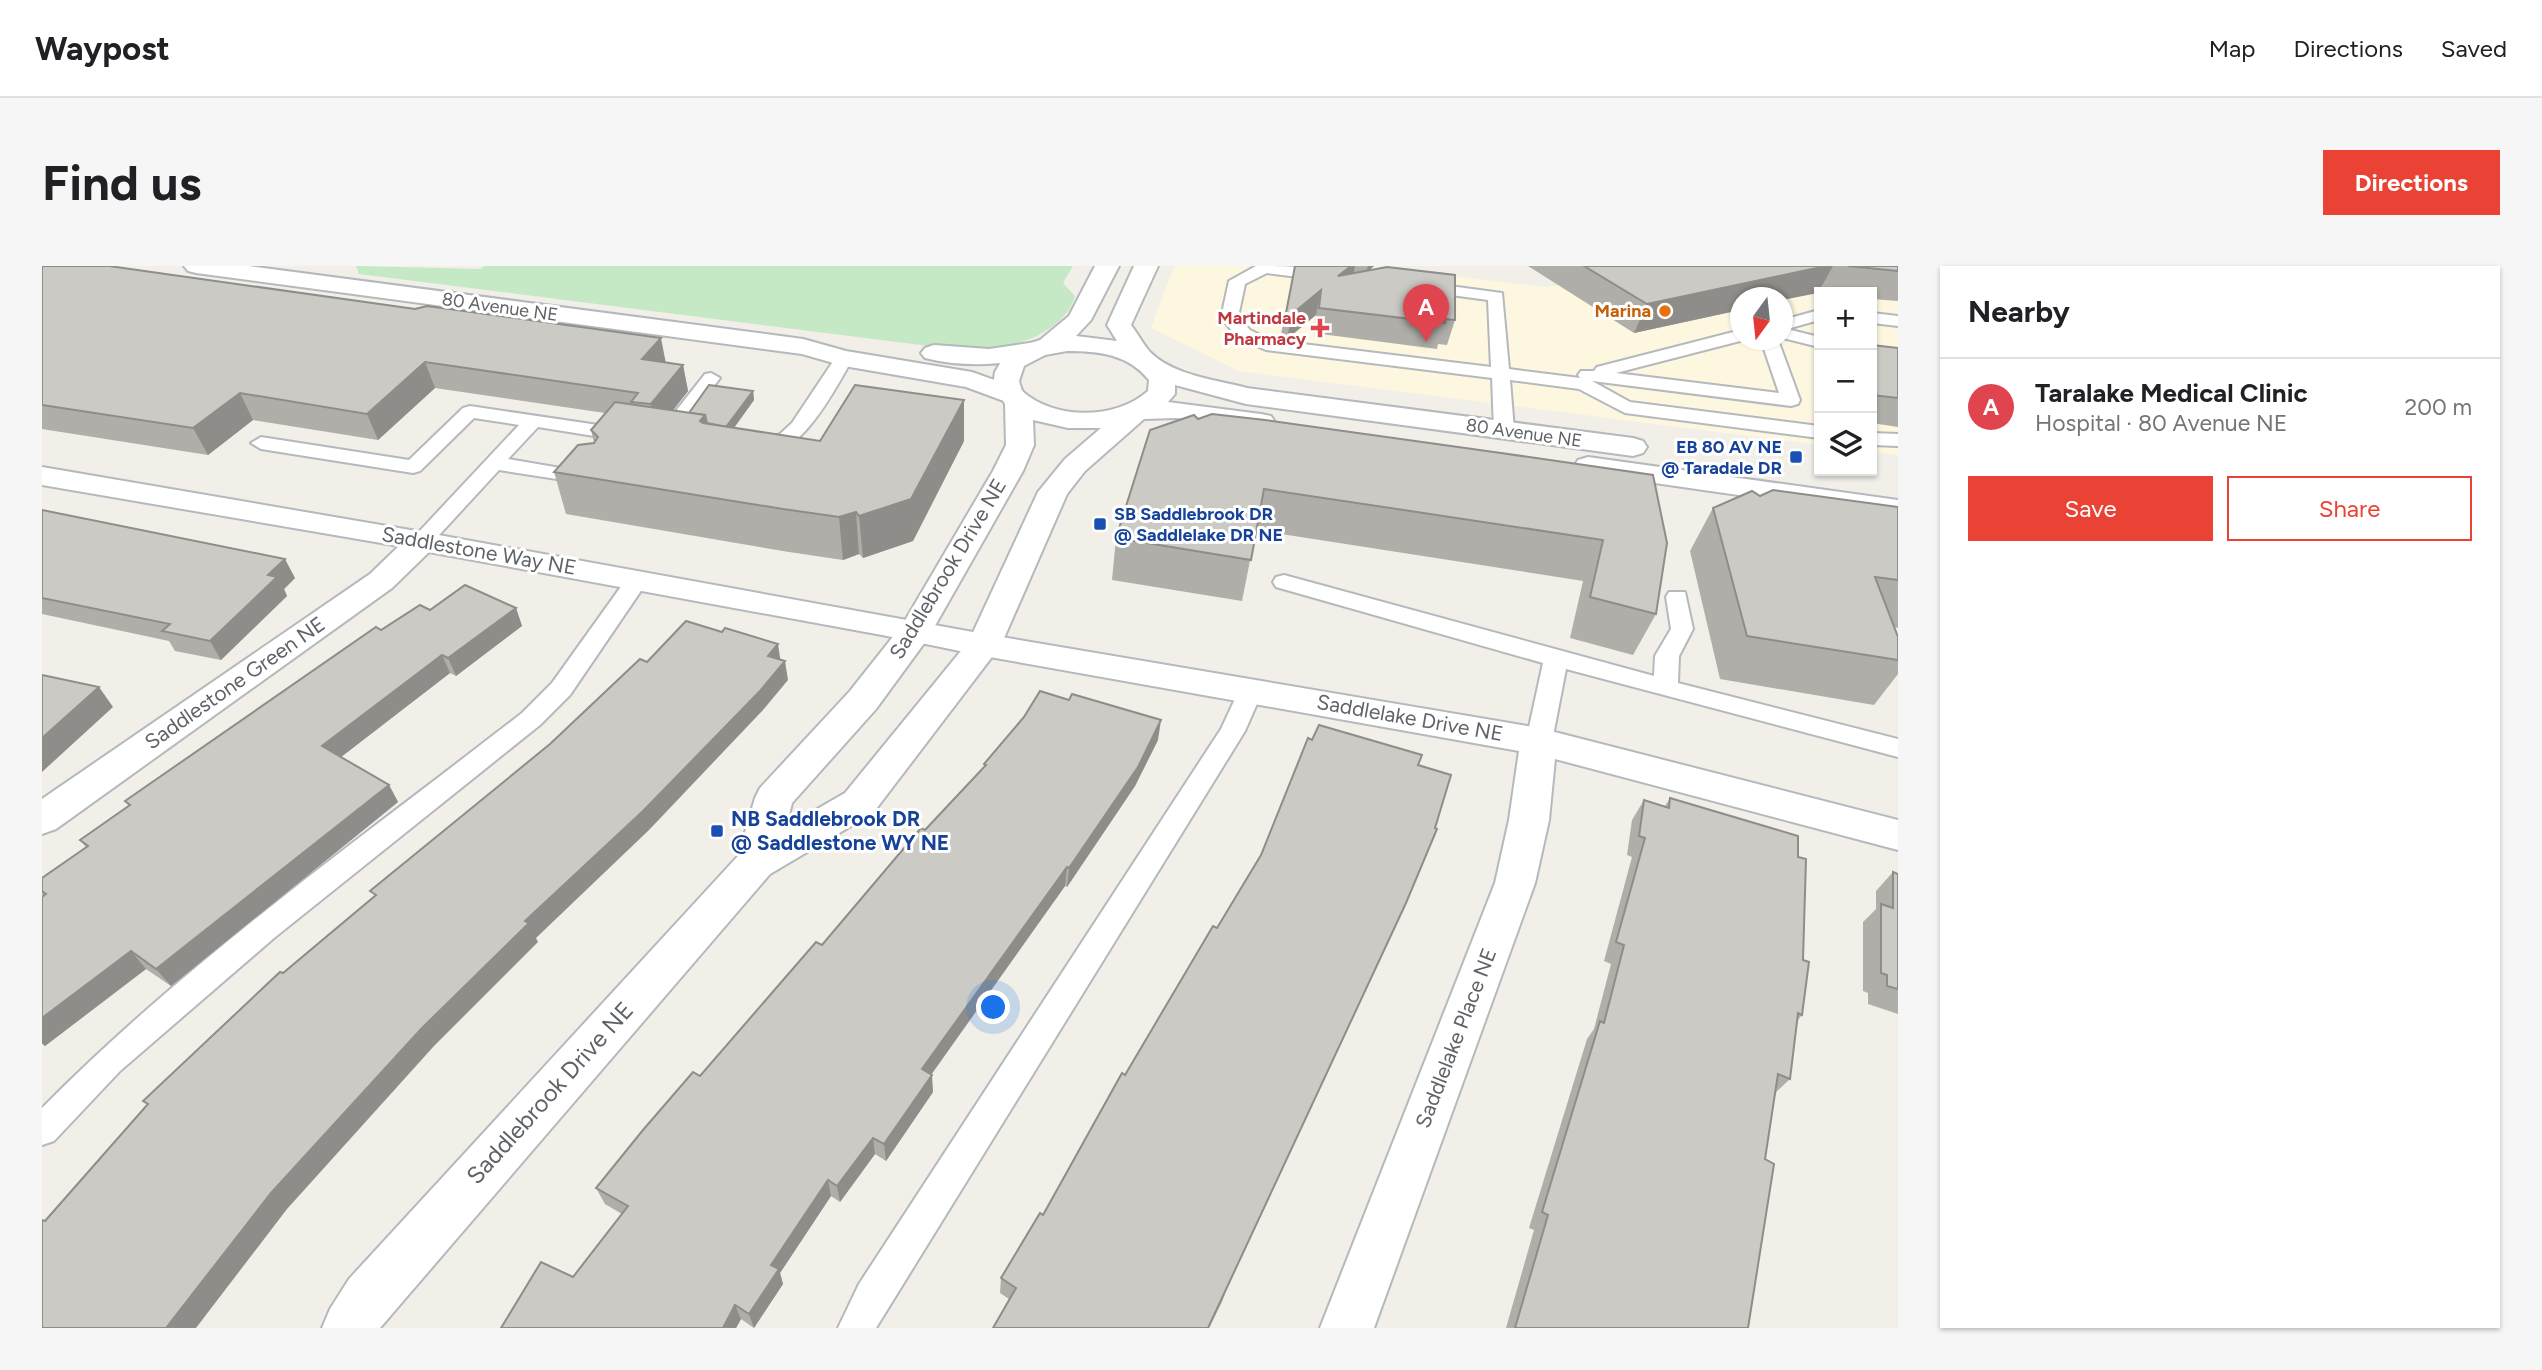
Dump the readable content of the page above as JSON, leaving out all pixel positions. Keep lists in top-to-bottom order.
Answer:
{
  "streets": {
    "street": [
      "80 Avenue NE",
      "Saddlestone Way NE",
      "Saddlebrook Drive NE",
      "Saddlestone Green NE",
      "Saddlelake Drive NE",
      "Saddlelake Place NE"
    ]
  },
  "crossings": [
    ["80 Avenue NE", "Saddlebrook Drive NE"],
    ["Saddlestone Way NE", "Saddlebrook Drive NE"],
    ["Saddlestone Way NE", "Saddlestone Green NE"],
    ["Saddlestone Way NE", "Saddlelake Drive NE"],
    ["Saddlebrook Drive NE", "Saddlelake Drive NE"],
    ["Saddlelake Drive NE", "Saddlelake Place NE"]
  ],
  "places": {
    "other": ["Marina"],
    "health": ["Martindale Pharmacy"],
    "transit": ["EB 80 AV NE @ Taradale DR", "SB Saddlebrook DR @ Saddlelake DR NE", "NB Saddlebrook DR @ Saddlestone WY NE"]
  },
  "north": "bottom",
  "page": {
    "header": "Waypost",
    "nav": ["Map", "Directions", "Saved"],
    "buttons": [
      "Directions",
      ["Save", "Share"]
    ],
    "title": "Find us",
    "heading": "Nearby",
    "pins": "A",
    "map_buttons": ["+", "−"],
    "list": [
      {
        "mark": "A",
        "name": "Taralake Medical Clinic",
        "note": "Hospital · 80 Avenue NE",
        "value": "200 m"
      }
    ]
  }
}
